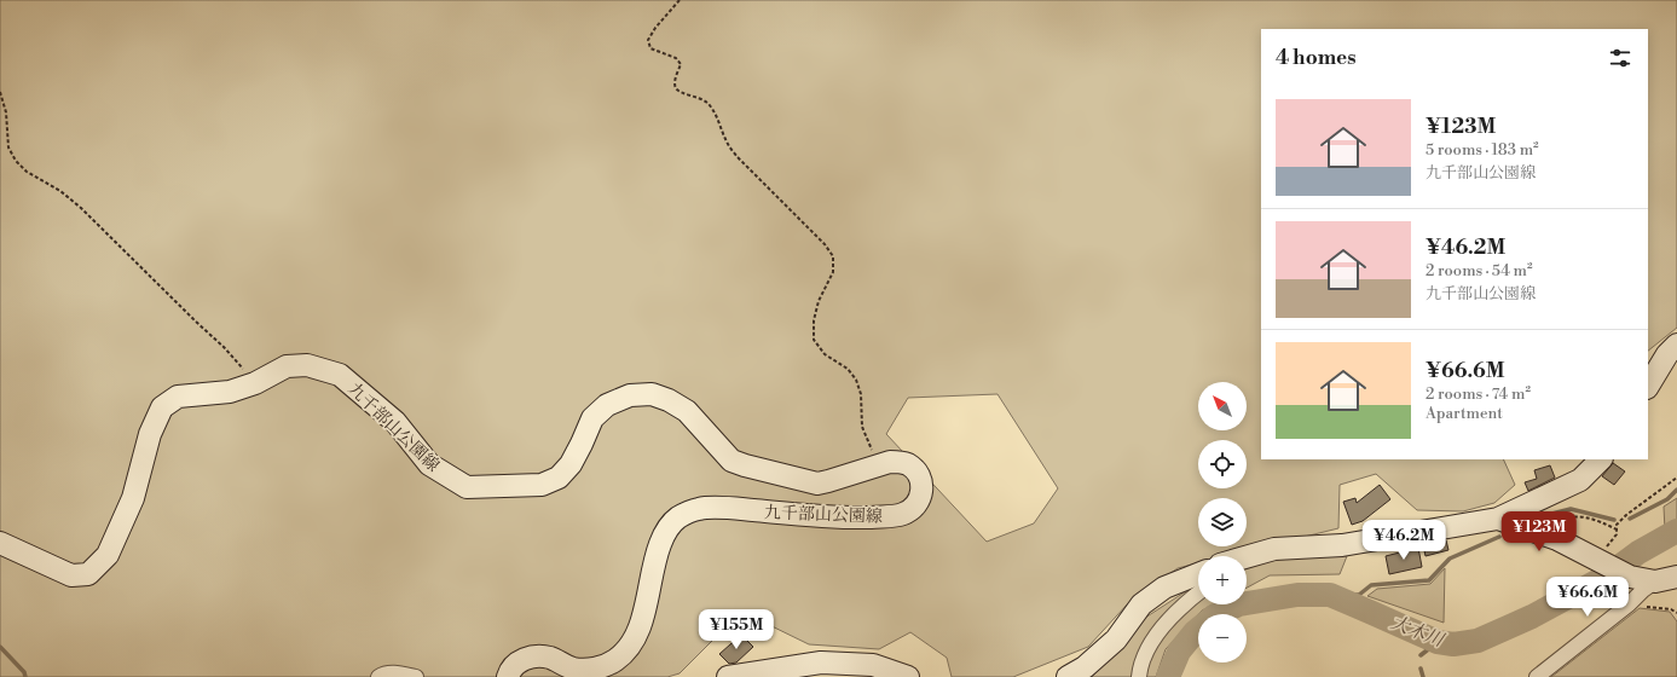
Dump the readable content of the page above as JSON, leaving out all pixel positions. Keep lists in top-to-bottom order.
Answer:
{
  "streets": {
    "main road": ["九千部山公園線"]
  },
  "water": ["大木川"],
  "north": "top left",
  "page": {
    "heading": "4 homes",
    "list": [
      {
        "name": "¥123M",
        "note": "5 rooms · 183 m² · 九千部山公園線"
      },
      {
        "name": "¥46.2M",
        "note": "2 rooms · 54 m² · 九千部山公園線"
      },
      {
        "name": "¥66.6M",
        "note": "2 rooms · 74 m² · Apartment"
      }
    ],
    "map_buttons": ["+", "−"],
    "price": [
      "¥123M",
      "¥46.2M",
      "¥66.6M",
      "¥155M"
    ]
  }
}
